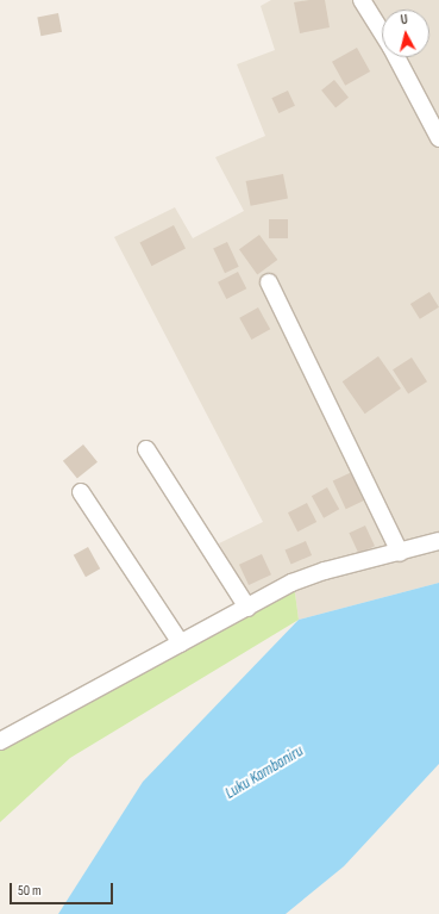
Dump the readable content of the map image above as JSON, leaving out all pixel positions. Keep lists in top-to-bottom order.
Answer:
{
  "water": ["Luku Kambaniru"],
  "scale_bar": "50 m",
  "north": "top"
}
